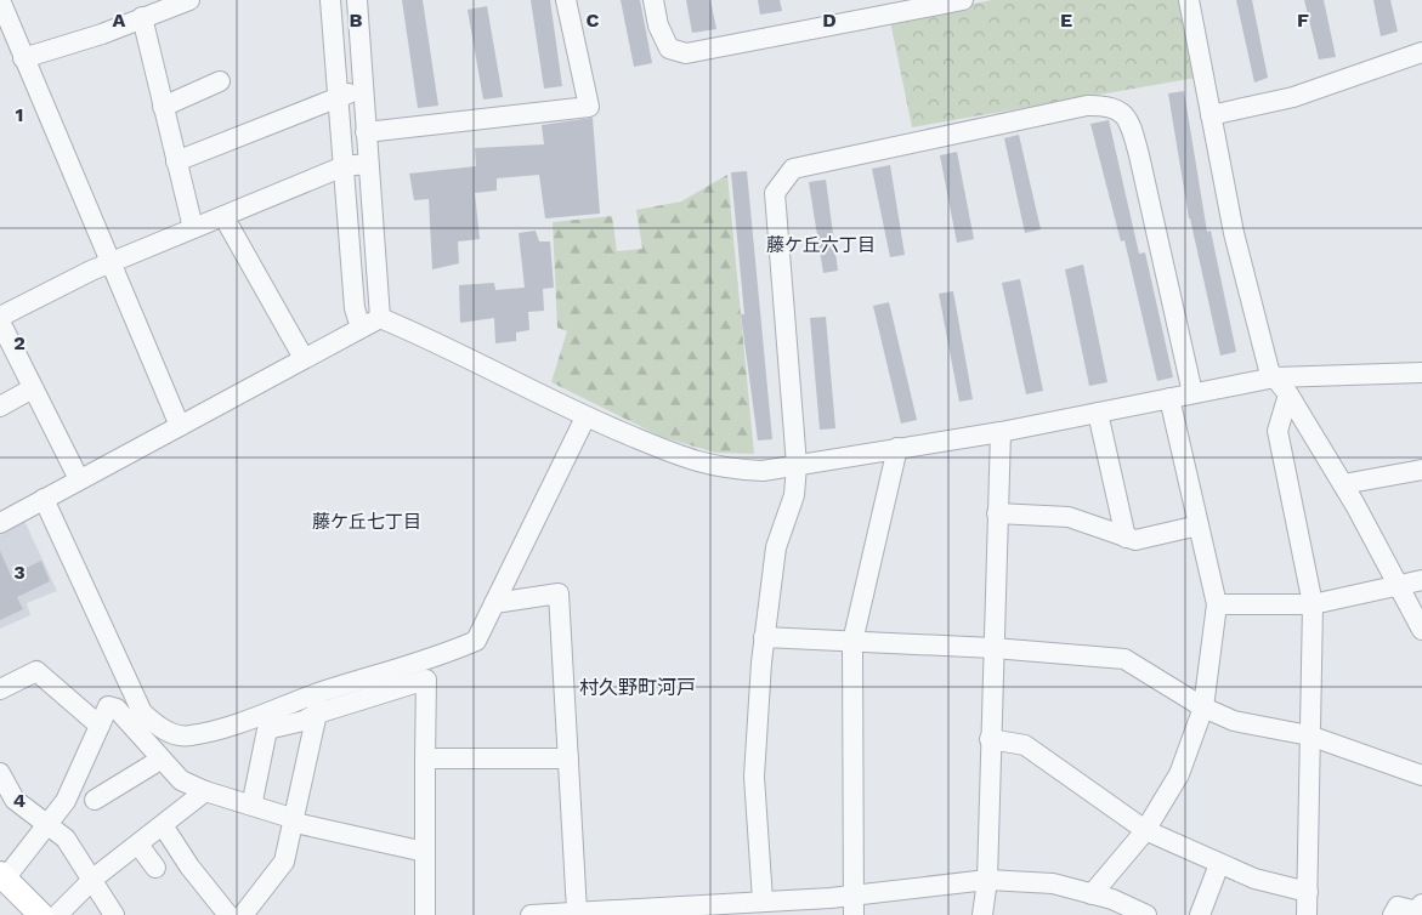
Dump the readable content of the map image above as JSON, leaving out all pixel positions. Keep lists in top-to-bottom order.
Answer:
{
  "districts": ["藤ケ丘六丁目", "藤ケ丘七丁目", "村久野町河戸"],
  "grid": {
    "columns": [
      "A",
      "B",
      "C",
      "D",
      "E",
      "F"
    ],
    "rows": [
      "1",
      "2",
      "3",
      "4"
    ]
  }
}
